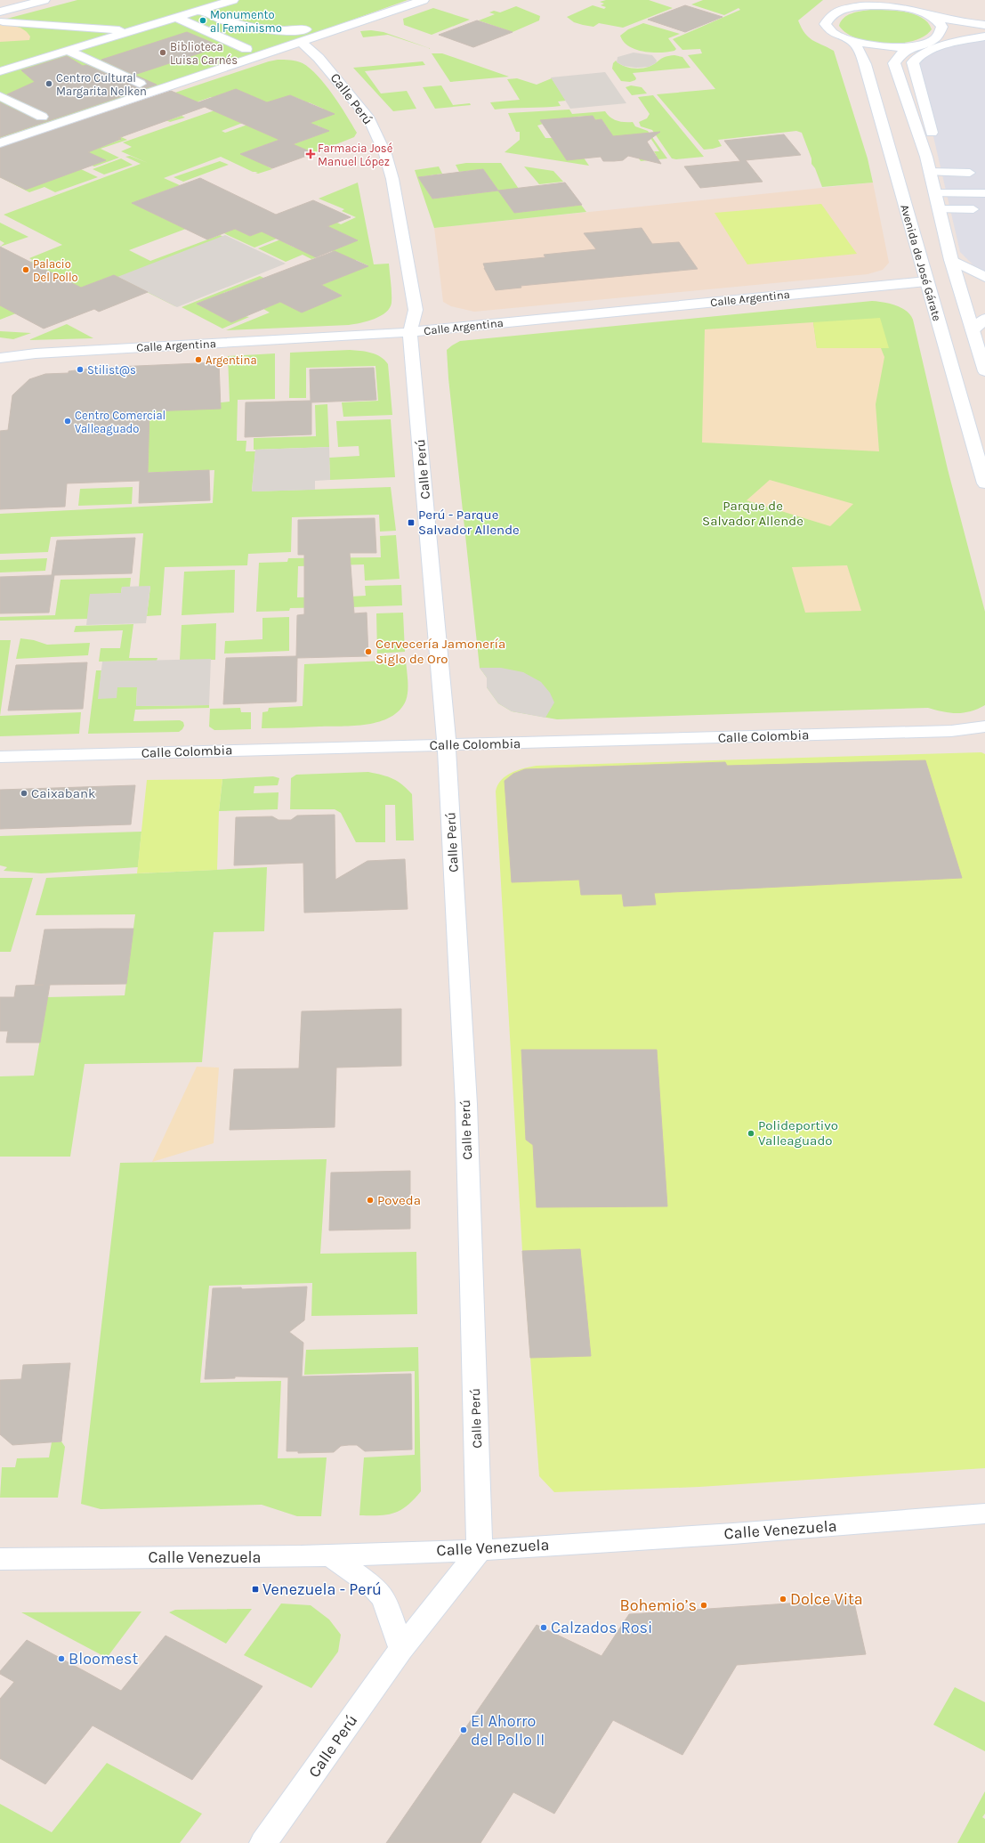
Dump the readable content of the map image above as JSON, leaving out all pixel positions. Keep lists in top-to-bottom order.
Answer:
{
  "streets": {
    "street": [
      "Calle Perú",
      "Avenida de José Gárate",
      "Calle Argentina",
      "Calle Colombia",
      "Calle Venezuela"
    ]
  },
  "crossings": [
    ["Calle Perú", "Calle Argentina"],
    ["Calle Perú", "Calle Colombia"],
    ["Calle Perú", "Calle Venezuela"],
    ["Avenida de José Gárate", "Calle Argentina"]
  ],
  "parks": ["Parque de Salvador Allende"],
  "places": {
    "other": [
      "Monumento al Feminismo",
      "Biblioteca Luisa Carnés",
      "Centro Cultural Margarita Nelken",
      "Palacio Del Pollo",
      "Argentina",
      "Stilist@s",
      "Centro Comercial Valleaguado",
      "Cervecería Jamonería Siglo de Oro",
      "Caixabank",
      "Polideportivo Valleaguado",
      "Poveda",
      "Dolce Vita",
      "Bohemio’s",
      "Calzados Rosi",
      "Bloomest",
      "El Ahorro del Pollo II"
    ],
    "health": ["Farmacia José Manuel López"],
    "transit": ["Perú - Parque Salvador Allende", "Venezuela - Perú"]
  }
}
